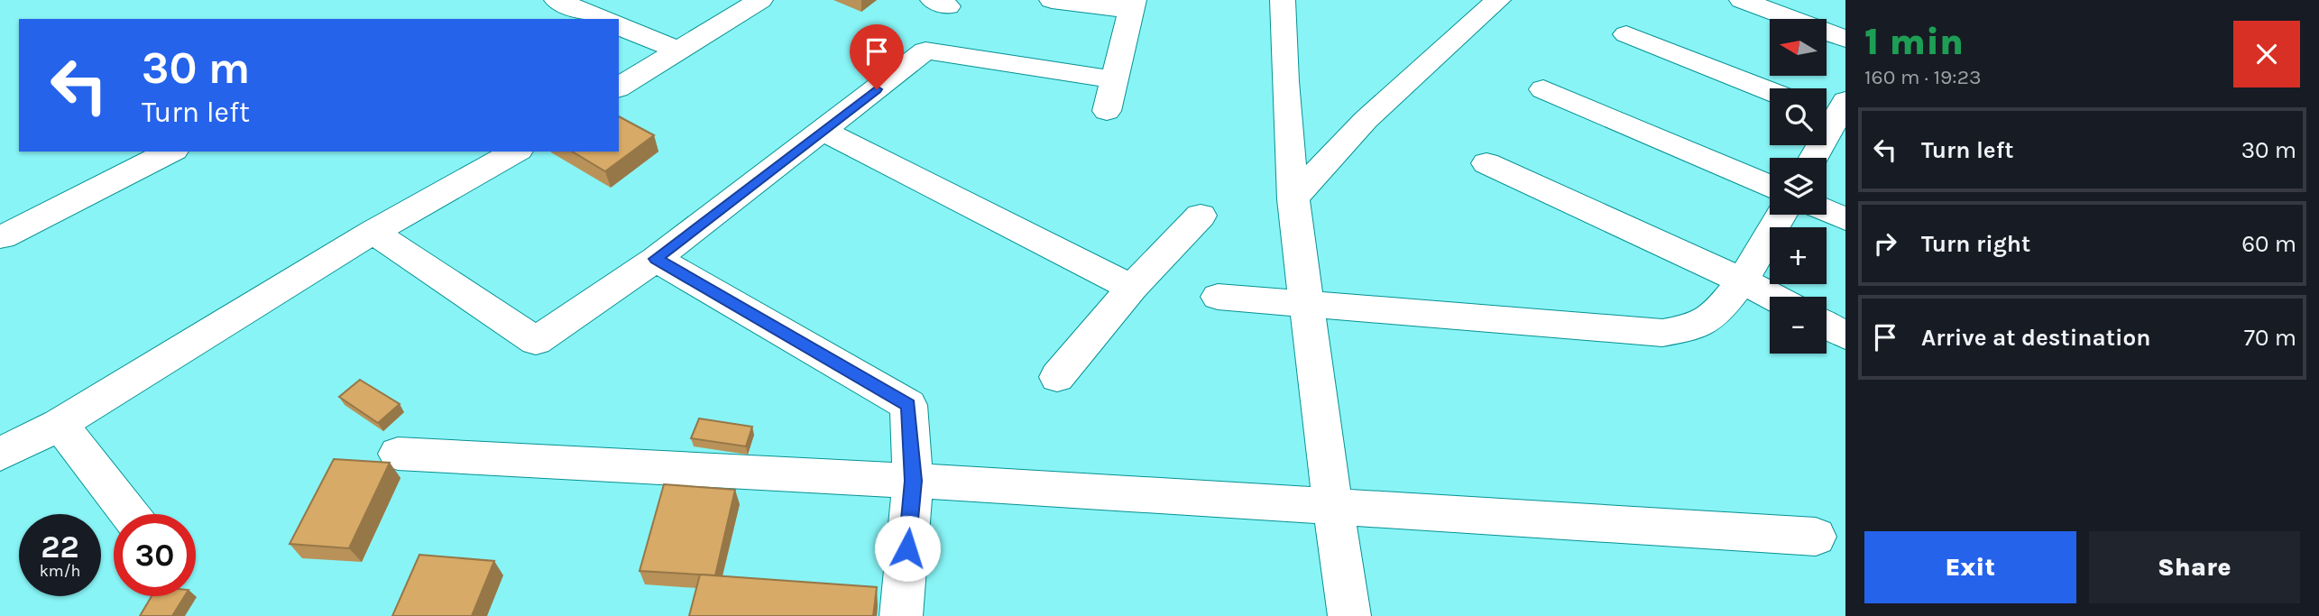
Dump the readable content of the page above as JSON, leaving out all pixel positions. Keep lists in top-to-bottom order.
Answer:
{
  "north": "left",
  "page": {
    "heading": ["1 min", "160 m · 19:23"],
    "map_buttons": ["+", "−"],
    "turn": ["30 m", "Turn left"],
    "list": [
      {
        "name": "Turn left",
        "value": "30 m"
      },
      {
        "name": "Turn right",
        "value": "60 m"
      },
      {
        "name": "Arrive at destination",
        "value": "70 m"
      }
    ],
    "speed": "22 km/h",
    "limit": "30",
    "buttons": ["Exit", "Share"]
  }
}
